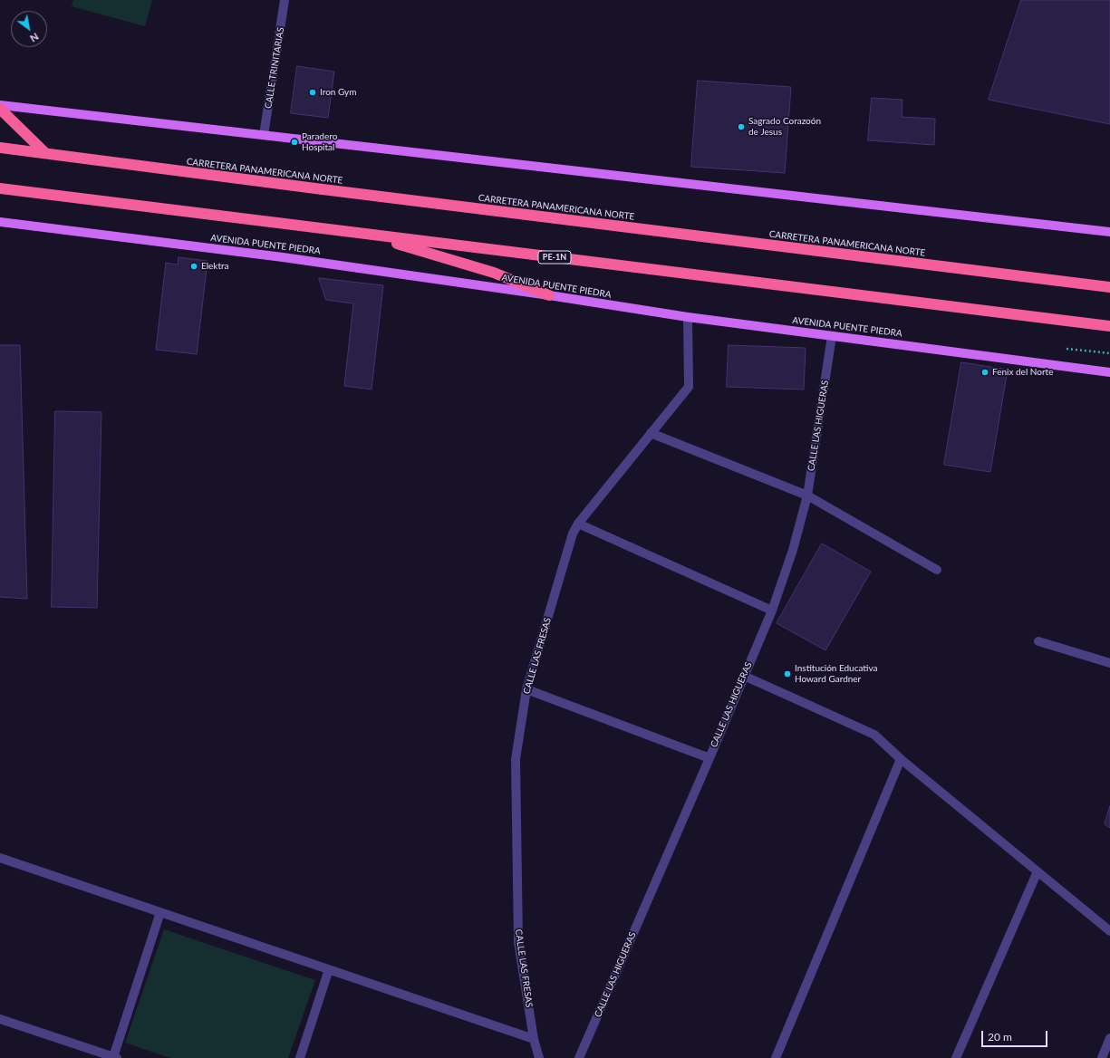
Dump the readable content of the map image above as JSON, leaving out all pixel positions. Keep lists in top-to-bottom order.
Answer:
{
  "streets": {
    "highway": ["CARRETERA PANAMERICANA NORTE", "PE-1N"],
    "main road": ["AVENIDA PUENTE PIEDRA"],
    "street": ["CALLE TRINITARIAS", "CALLE LAS HIGUERAS", "CALLE LAS FRESAS"]
  },
  "crossings": [
    ["AVENIDA PUENTE PIEDRA", "CALLE LAS HIGUERAS"],
    ["AVENIDA PUENTE PIEDRA", "CALLE LAS FRESAS"]
  ],
  "places": [
    "Iron Gym",
    "Sagrado Corazoón de Jesus",
    "Paradero Hospital",
    "Elektra",
    "Fenix del Norte",
    "Institución Educativa Howard Gardner"
  ],
  "scale_bar": "20 m",
  "north": "bottom right"
}
